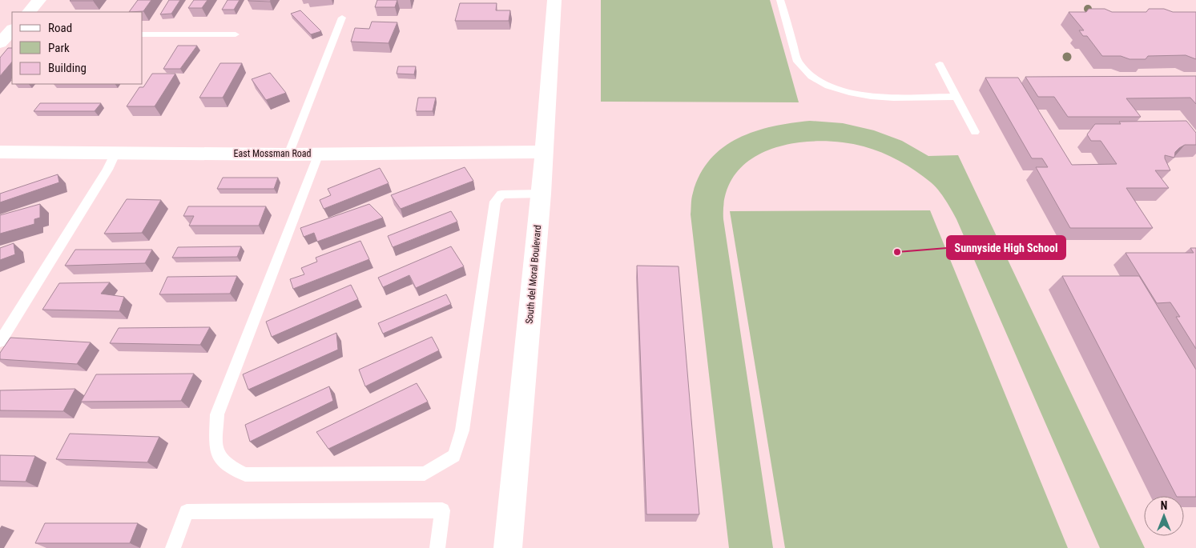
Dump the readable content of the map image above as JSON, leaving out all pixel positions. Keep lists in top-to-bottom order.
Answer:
{
  "streets": {
    "street": ["East Mossman Road", "South del Moral Boulevard"]
  },
  "crossings": [
    ["East Mossman Road", "South del Moral Boulevard"]
  ],
  "places": ["Sunnyside High School"],
  "legend": ["Road", "Park", "Building"],
  "north": "top"
}
